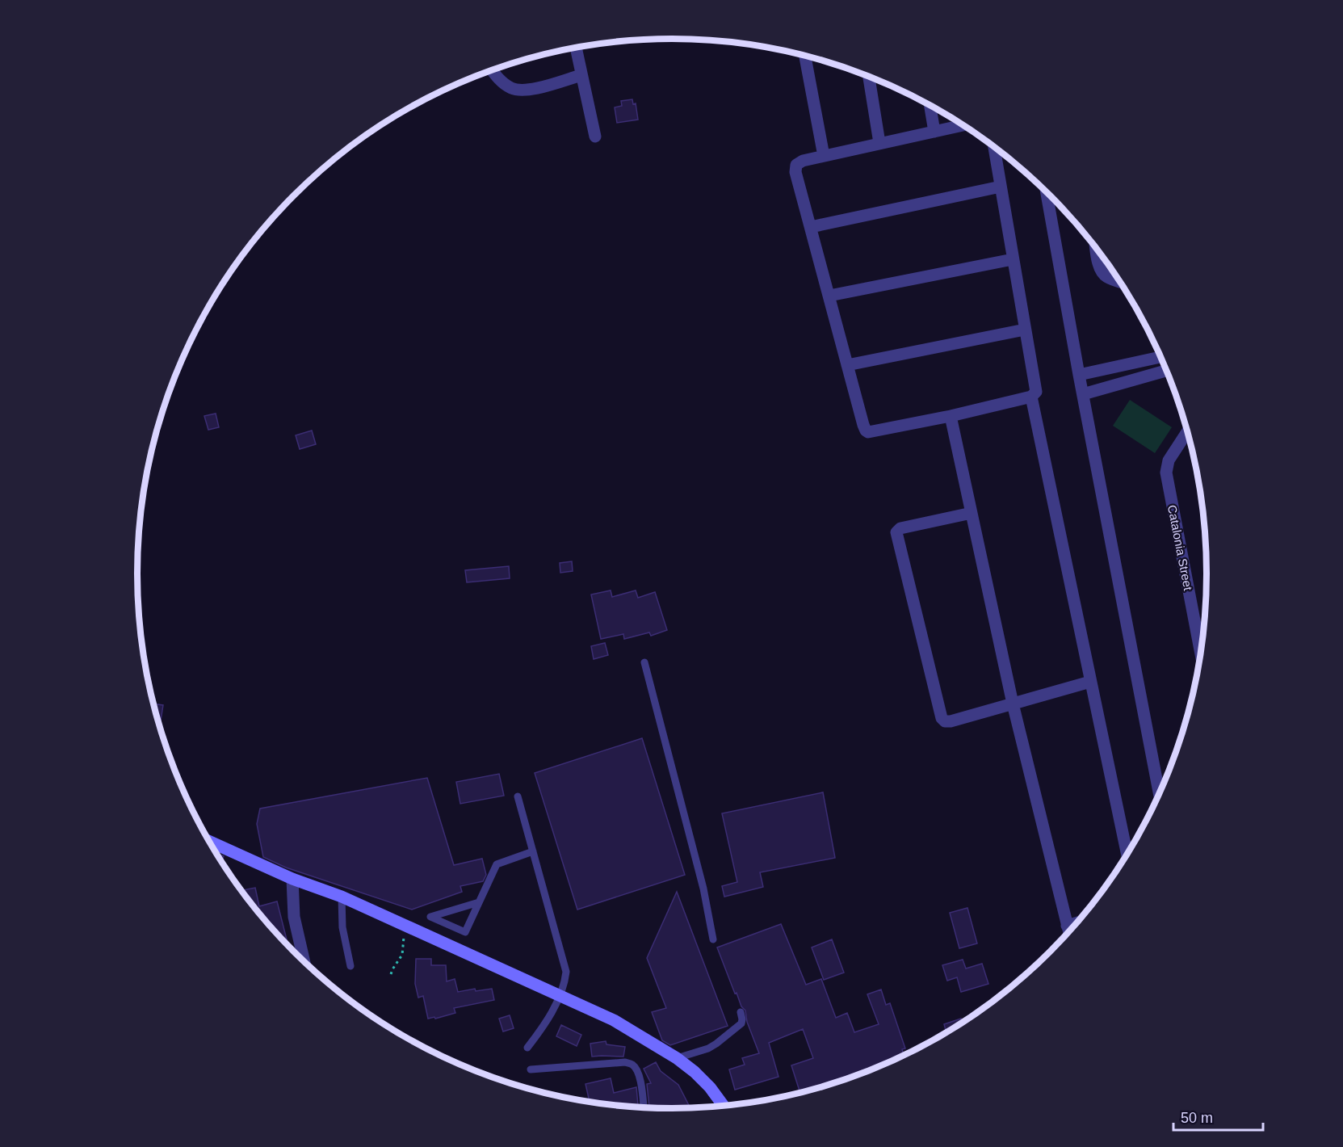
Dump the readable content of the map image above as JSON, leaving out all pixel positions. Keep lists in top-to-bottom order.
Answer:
{
  "streets": {
    "street": ["Catalonia Street"]
  },
  "scale_bar": "50 m"
}
